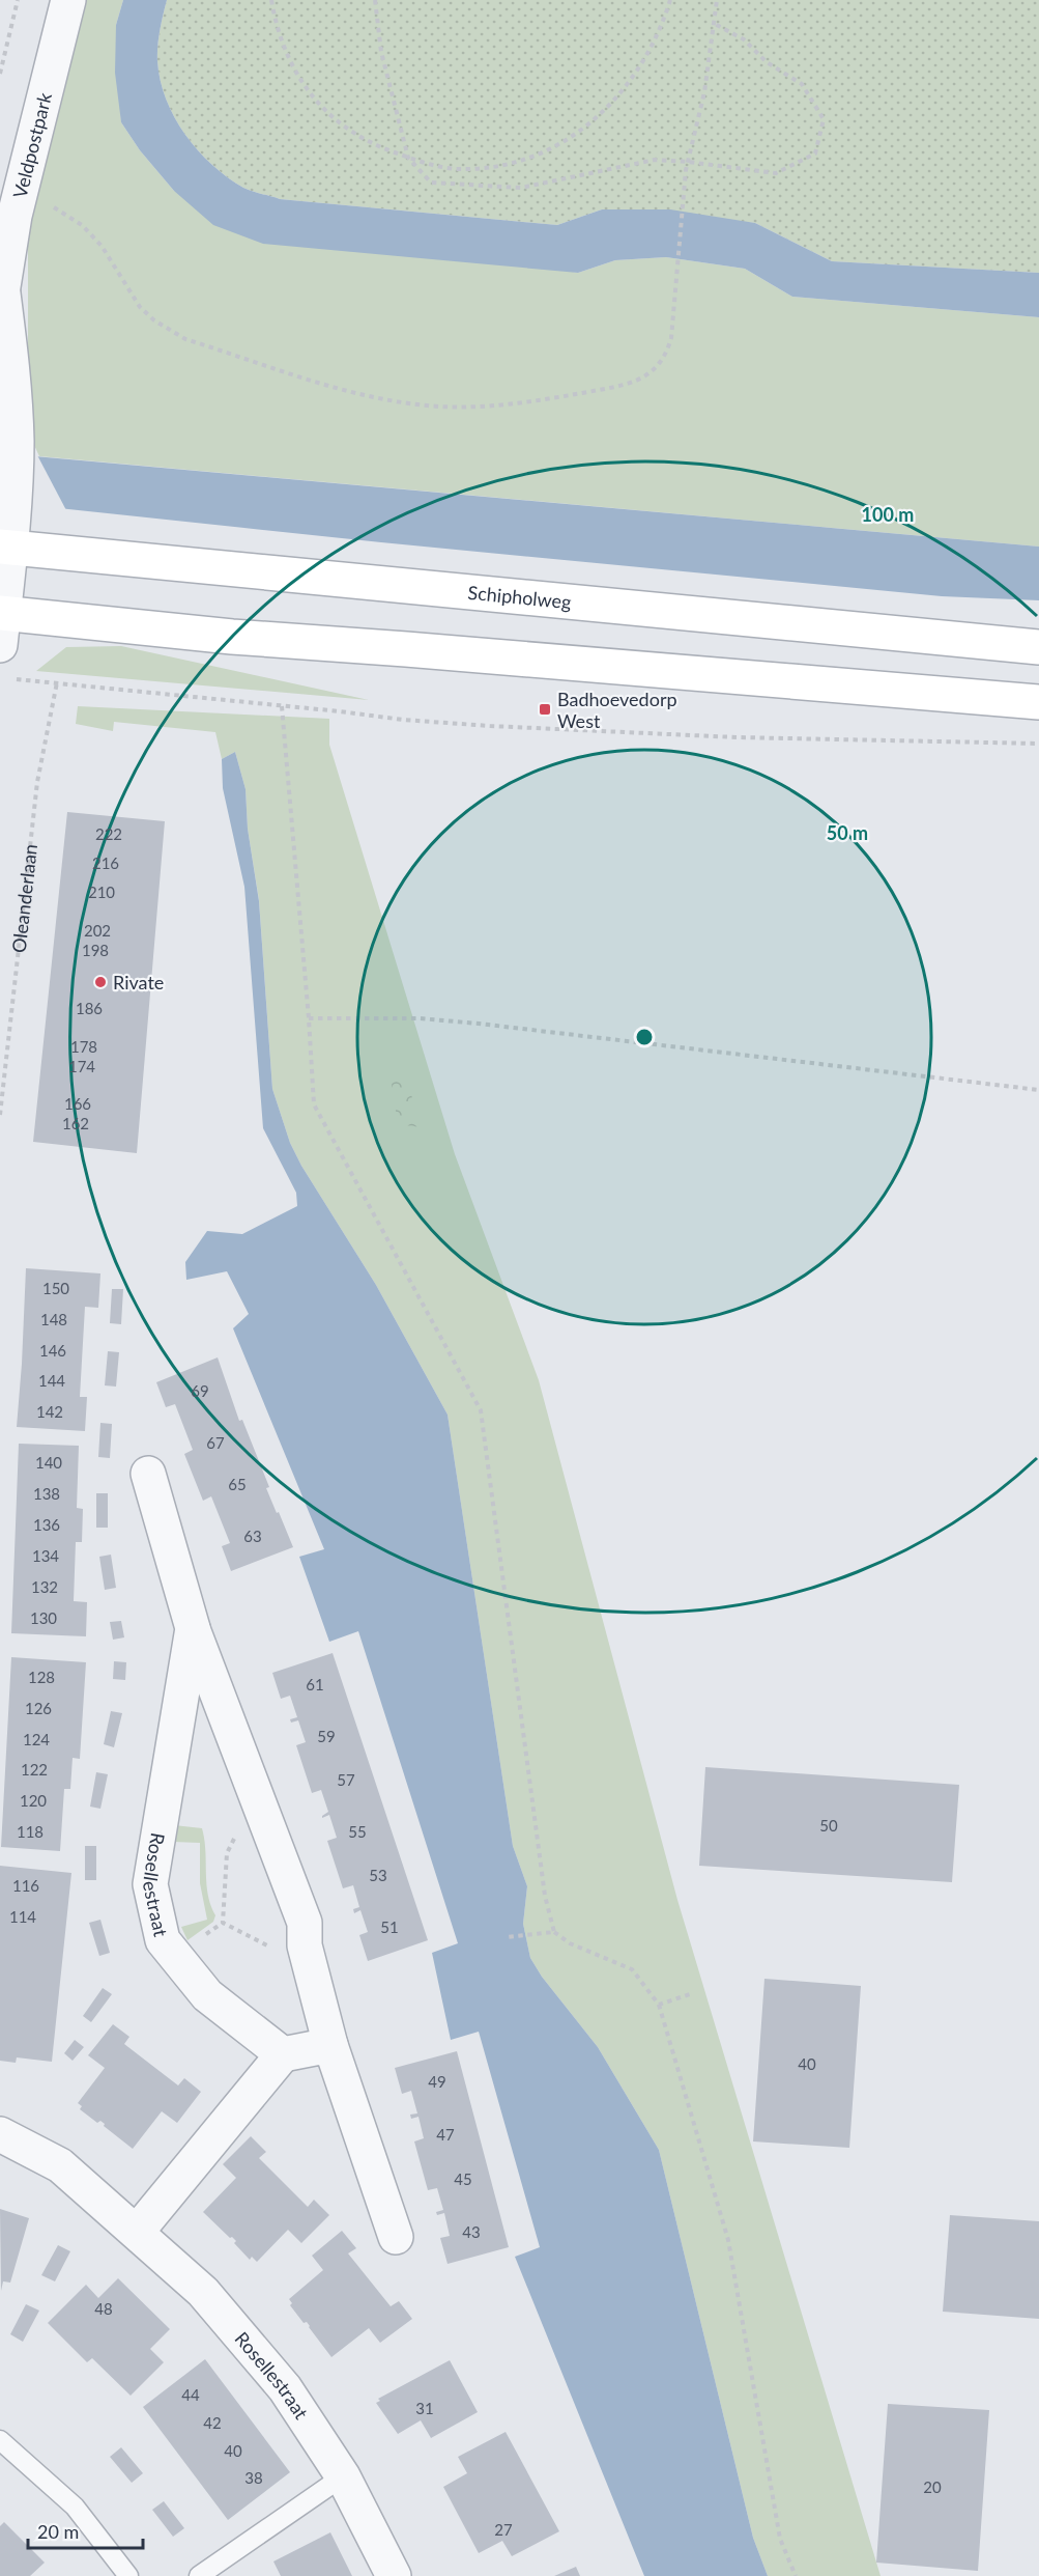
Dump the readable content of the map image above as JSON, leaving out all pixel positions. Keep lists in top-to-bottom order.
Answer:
{
  "streets": {
    "main road": ["Schipholweg"],
    "street": ["Veldpostpark", "Rosellestraat"],
    "path": ["Oleanderlaan"]
  },
  "crossings": [
    ["Veldpostpark", "Schipholweg"]
  ],
  "places": {
    "transit": ["Badhoevedorp West"],
    "other": ["Rivate"]
  },
  "house_numbers": [
    "222",
    "216",
    "210",
    "202",
    "198",
    "186",
    "178",
    "174",
    "166",
    "162",
    "150",
    "148",
    "146",
    "144",
    "69",
    "142",
    "67",
    "140",
    "65",
    "138",
    "136",
    "63",
    "134",
    "132",
    "130",
    "128",
    "61",
    "126",
    "59",
    "124",
    "122",
    "57",
    "120",
    "50",
    "118",
    "55",
    "53",
    "116",
    "114",
    "51",
    "40",
    "49",
    "47",
    "45",
    "43",
    "48",
    "44",
    "31",
    "42",
    "40",
    "38",
    "20",
    "27"
  ],
  "scale_bar": "20 m",
  "rings": ["100 m", "50 m"]
}
